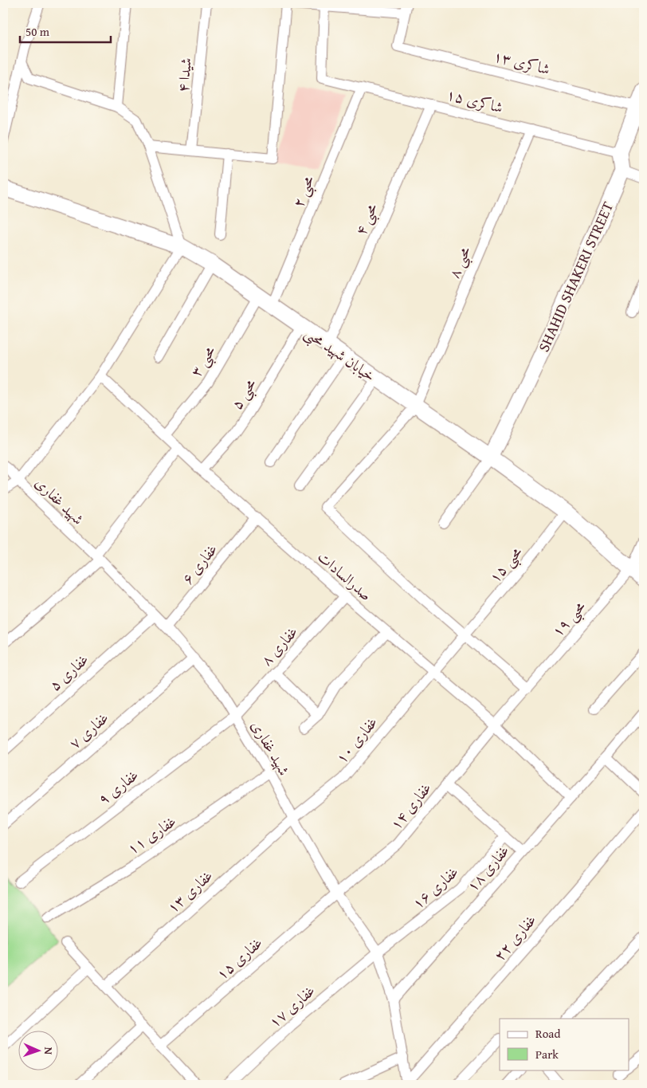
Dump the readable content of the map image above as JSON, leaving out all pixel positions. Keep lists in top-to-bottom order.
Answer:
{
  "streets": {
    "street": [
      "شاکری ۱۳",
      "شیدا ۴",
      "شاکری ۱۵",
      "محبی ۲",
      "محبی ۴",
      "محبی ۸",
      "SHAHID SHAKERI STREET",
      "خیابان شهید محبی",
      "محبی ۳",
      "محبی ۵",
      "شهید غفاری",
      "غفاری ۶",
      "محبی ۱۵",
      "صدرالسادات",
      "محبی ۱۹",
      "غفاری ۸",
      "غفاری ۵",
      "غفاری ۷",
      "غفاری ۱۰",
      "غفاری ۹",
      "غفاری ۱۴",
      "غفاری ۱۱",
      "غفاری ۱۸",
      "غفاری ۱۶",
      "غفاری ۱۳",
      "غفاری ۲۲",
      "غفاری ۱۵",
      "غفاری ۱۷"
    ]
  },
  "crossings": [
    ["شاکری ۱۵", "محبی ۲"],
    ["شاکری ۱۵", "محبی ۴"],
    ["شاکری ۱۵", "محبی ۸"],
    ["محبی ۲", "خیابان شهید محبی"],
    ["محبی ۴", "خیابان شهید محبی"],
    ["محبی ۸", "خیابان شهید محبی"],
    ["محبی ۸", "محبی ۱۵"],
    ["SHAHID SHAKERI STREET", "خیابان شهید محبی"],
    ["خیابان شهید محبی", "محبی ۳"],
    ["خیابان شهید محبی", "محبی ۵"],
    ["خیابان شهید محبی", "محبی ۱۵"],
    ["خیابان شهید محبی", "محبی ۱۹"],
    ["محبی ۳", "صدرالسادات"],
    ["محبی ۵", "صدرالسادات"],
    ["شهید غفاری", "غفاری ۶"],
    ["شهید غفاری", "غفاری ۸"],
    ["شهید غفاری", "غفاری ۵"],
    ["شهید غفاری", "غفاری ۷"],
    ["شهید غفاری", "غفاری ۱۰"],
    ["شهید غفاری", "غفاری ۹"],
    ["شهید غفاری", "غفاری ۱۴"],
    ["شهید غفاری", "غفاری ۱۱"],
    ["شهید غفاری", "غفاری ۱۸"],
    ["شهید غفاری", "غفاری ۱۶"],
    ["شهید غفاری", "غفاری ۱۳"],
    ["شهید غفاری", "غفاری ۲۲"],
    ["شهید غفاری", "غفاری ۱۵"],
    ["شهید غفاری", "غفاری ۱۷"],
    ["غفاری ۶", "صدرالسادات"],
    ["محبی ۱۵", "صدرالسادات"],
    ["محبی ۱۵", "غفاری ۱۰"],
    ["صدرالسادات", "محبی ۱۹"],
    ["صدرالسادات", "غفاری ۸"],
    ["صدرالسادات", "غفاری ۱۰"],
    ["صدرالسادات", "غفاری ۱۴"],
    ["صدرالسادات", "غفاری ۱۸"],
    ["محبی ۱۹", "غفاری ۱۴"],
    ["غفاری ۸", "غفاری ۹"],
    ["غفاری ۱۰", "غفاری ۱۳"],
    ["غفاری ۱۴", "غفاری ۱۵"],
    ["غفاری ۱۶", "غفاری ۱۷"]
  ],
  "legend": ["Road", "Park"],
  "scale_bar": "50 m",
  "north": "right"
}
